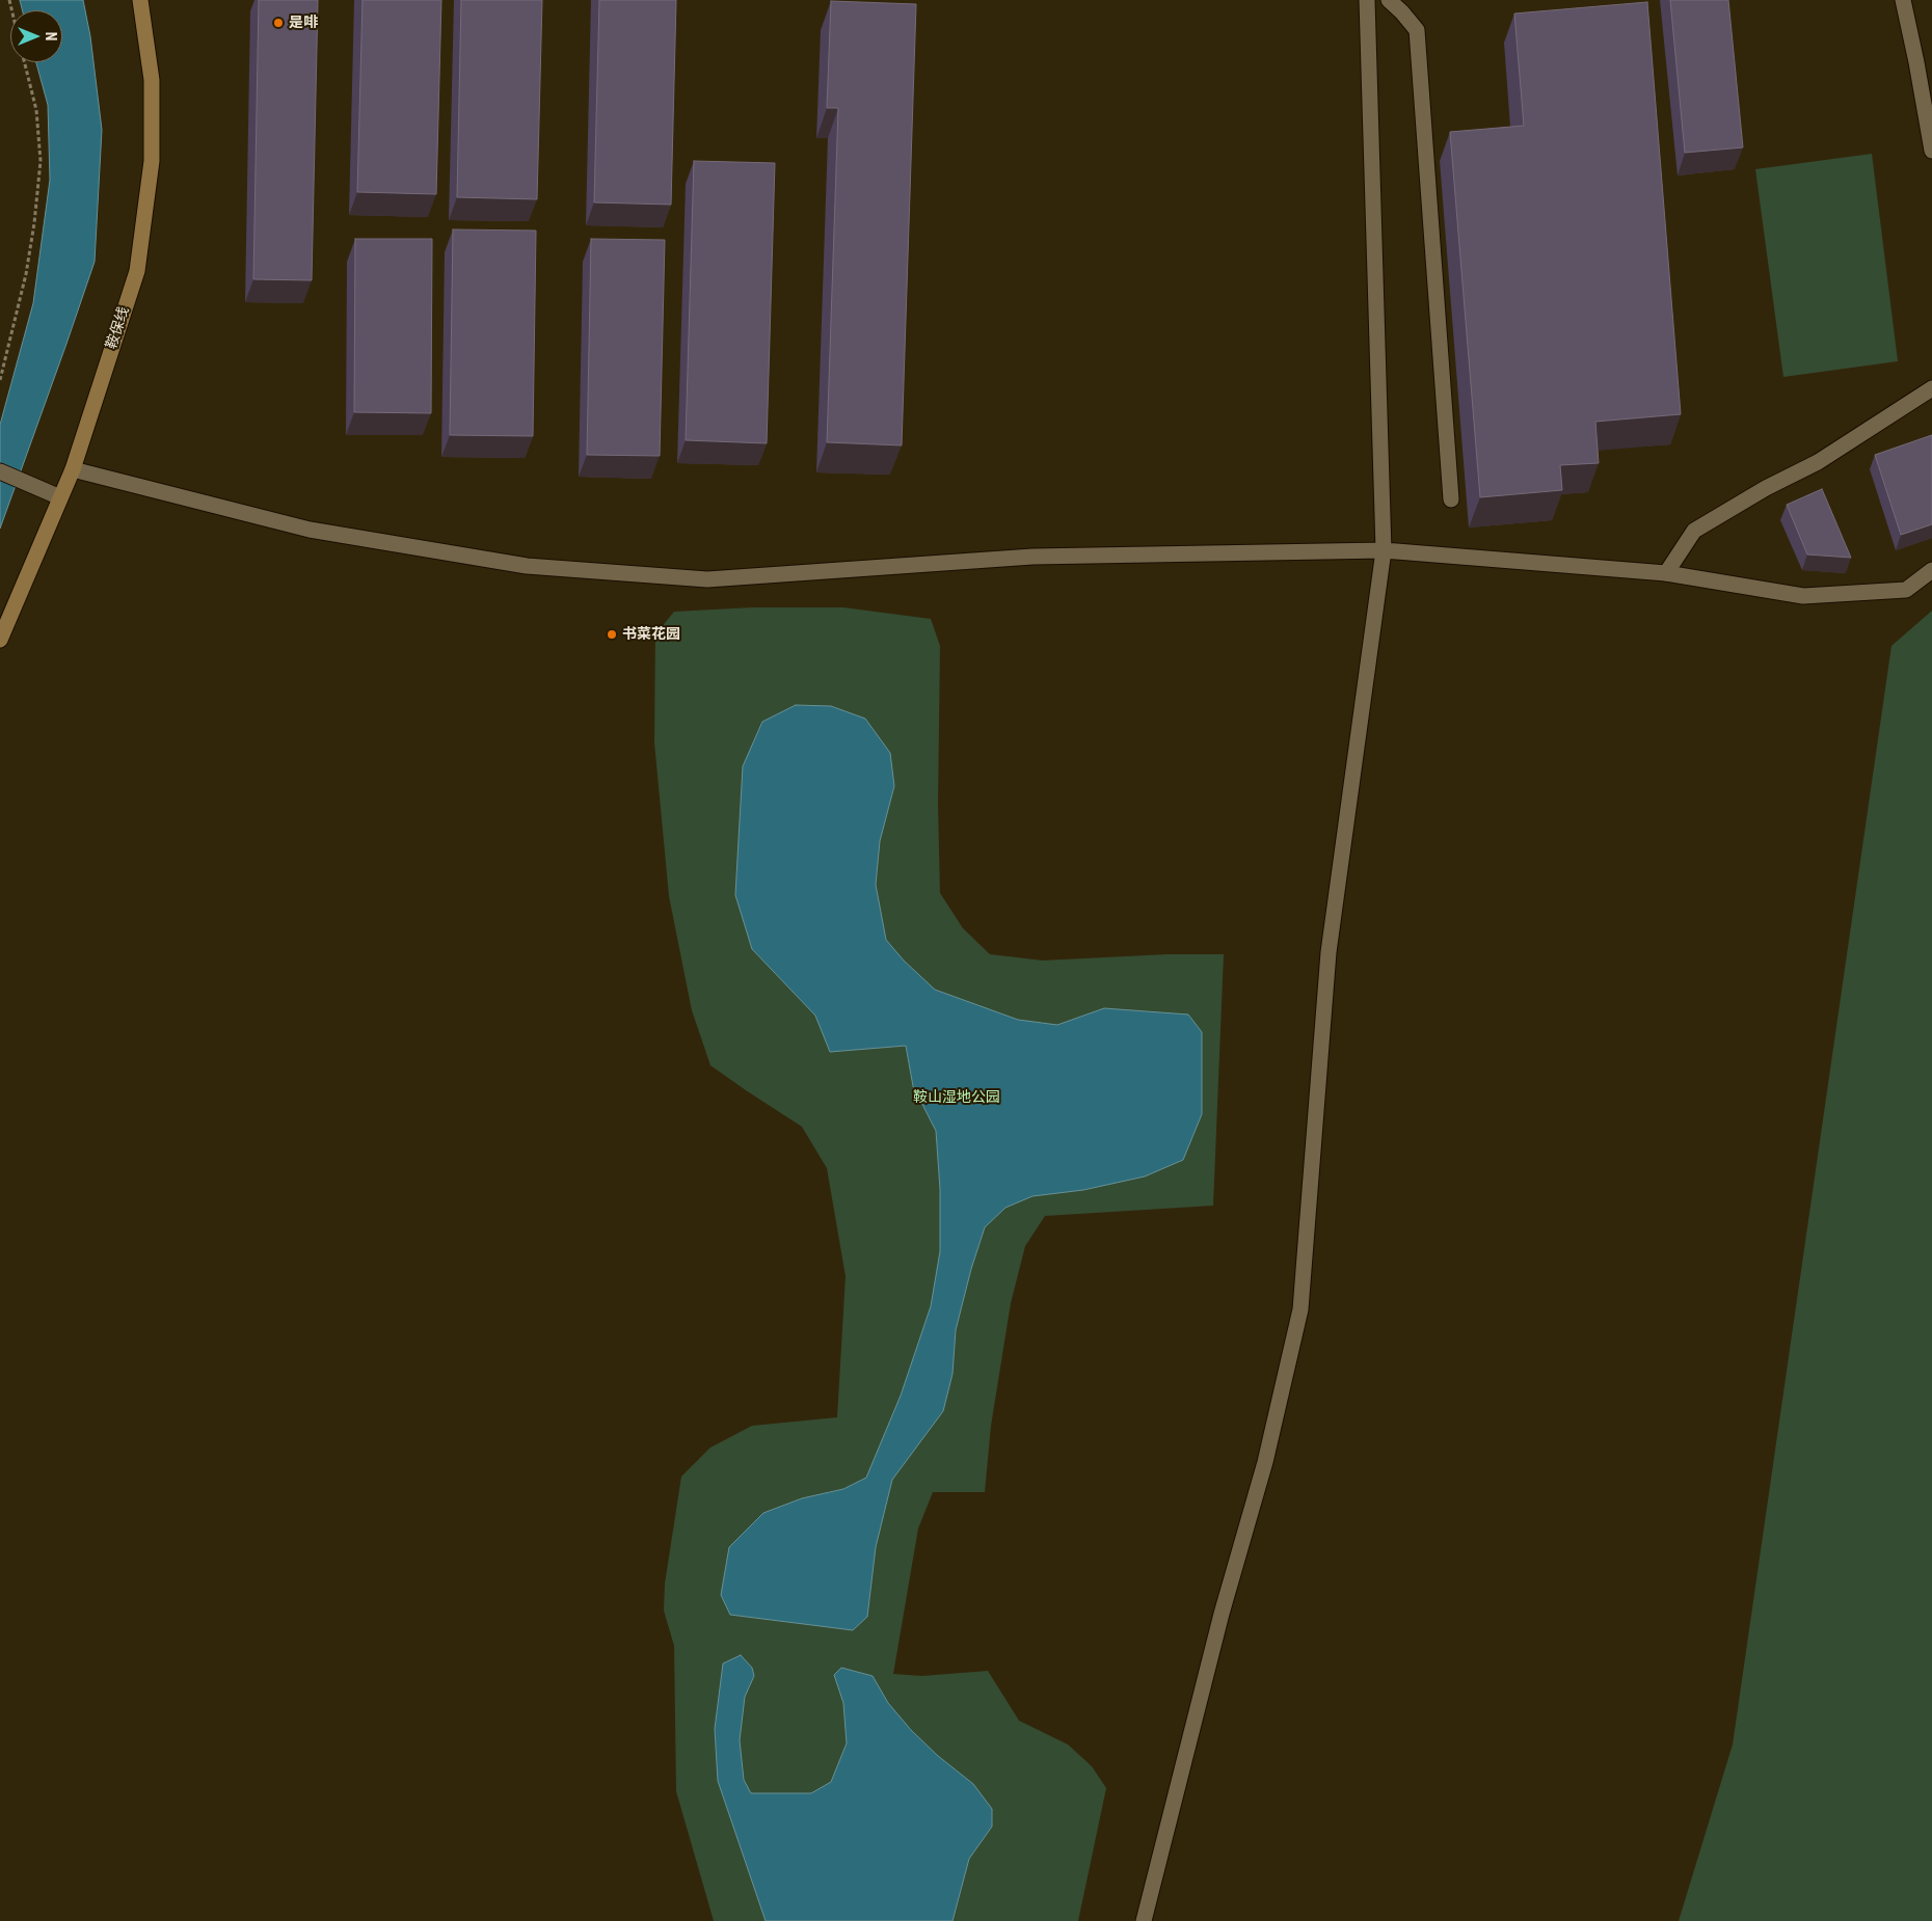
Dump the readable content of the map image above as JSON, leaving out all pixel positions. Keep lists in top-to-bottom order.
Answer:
{
  "streets": {
    "main road": ["鞍保线"]
  },
  "parks": ["鞍山湿地公园"],
  "places": ["是啡", "书菜花园"],
  "north": "right"
}
